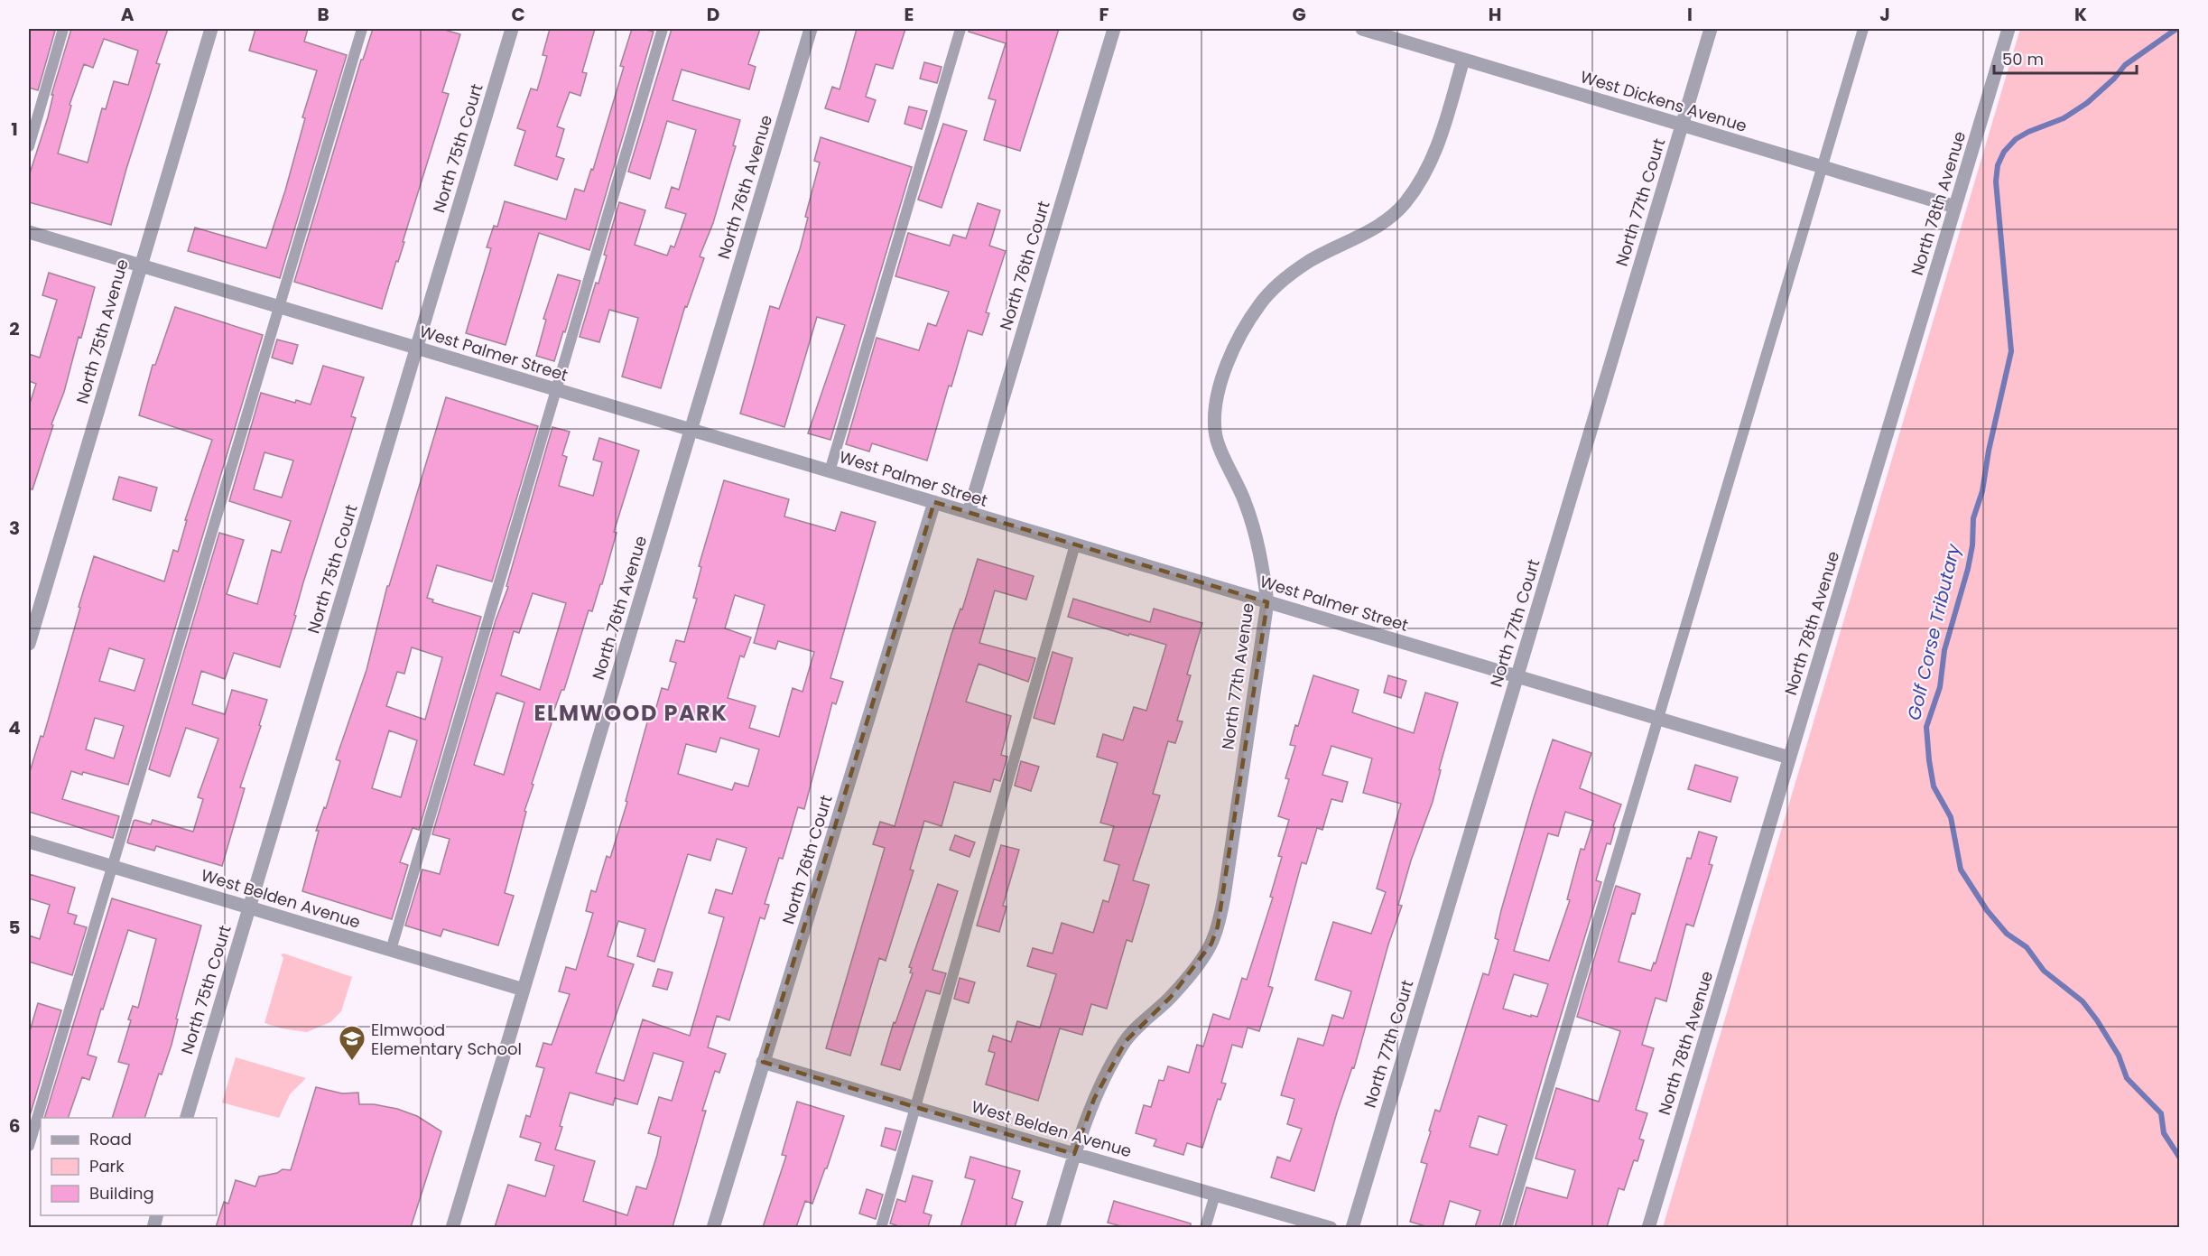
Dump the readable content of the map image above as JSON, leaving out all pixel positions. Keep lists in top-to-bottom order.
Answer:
{
  "streets": {
    "street": [
      "West Dickens Avenue",
      "North 75th Court",
      "North 76th Avenue",
      "North 77th Court",
      "North 78th Avenue",
      "North 76th Court",
      "North 75th Avenue",
      "West Palmer Street",
      "North 77th Avenue",
      "West Belden Avenue"
    ]
  },
  "crossings": [
    ["West Dickens Avenue", "North 77th Court"],
    ["West Dickens Avenue", "North 78th Avenue"],
    ["West Dickens Avenue", "North 77th Avenue"],
    ["North 75th Court", "West Palmer Street"],
    ["North 75th Court", "West Belden Avenue"],
    ["North 76th Avenue", "West Palmer Street"],
    ["North 76th Avenue", "West Belden Avenue"],
    ["North 77th Court", "West Palmer Street"],
    ["North 78th Avenue", "West Palmer Street"],
    ["North 76th Court", "West Palmer Street"],
    ["North 76th Court", "West Belden Avenue"],
    ["North 75th Avenue", "West Palmer Street"],
    ["West Palmer Street", "North 77th Avenue"],
    ["North 77th Avenue", "West Belden Avenue"]
  ],
  "districts": ["ELMWOOD PARK"],
  "water": ["Golf Corse Tributary"],
  "places": {
    "school or university": ["Elmwood Elementary School"]
  },
  "legend": ["Road", "Park", "Building"],
  "scale_bar": "50 m",
  "grid": {
    "columns": [
      "A",
      "B",
      "C",
      "D",
      "E",
      "F",
      "G",
      "H",
      "I",
      "J",
      "K"
    ],
    "rows": [
      "1",
      "2",
      "3",
      "4",
      "5",
      "6"
    ]
  }
}
